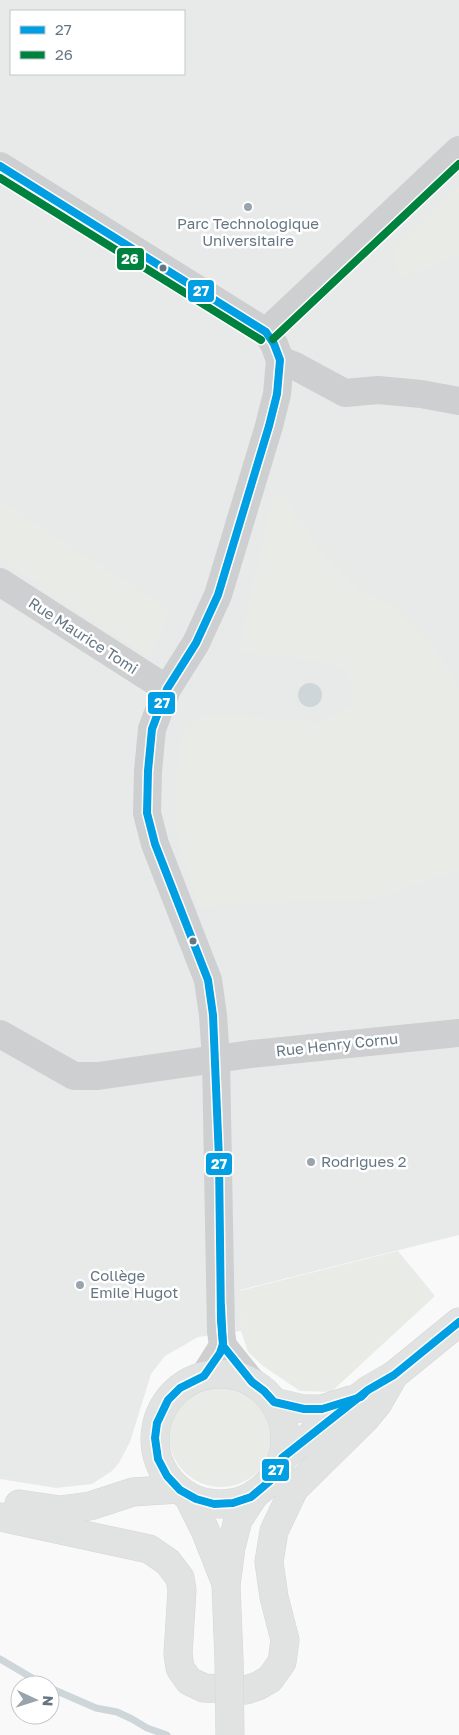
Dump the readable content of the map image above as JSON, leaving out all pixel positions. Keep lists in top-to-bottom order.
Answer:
{
  "streets": {
    "street": ["Rue Maurice Tomi", "Rue Henry Cornu"]
  },
  "places": ["Parc Technologique Universitaire", "Rodrigues 2", "Collège Emile Hugot"],
  "lines": ["transit line 26", "transit line 27"],
  "legend": ["27", "26"],
  "north": "right"
}
